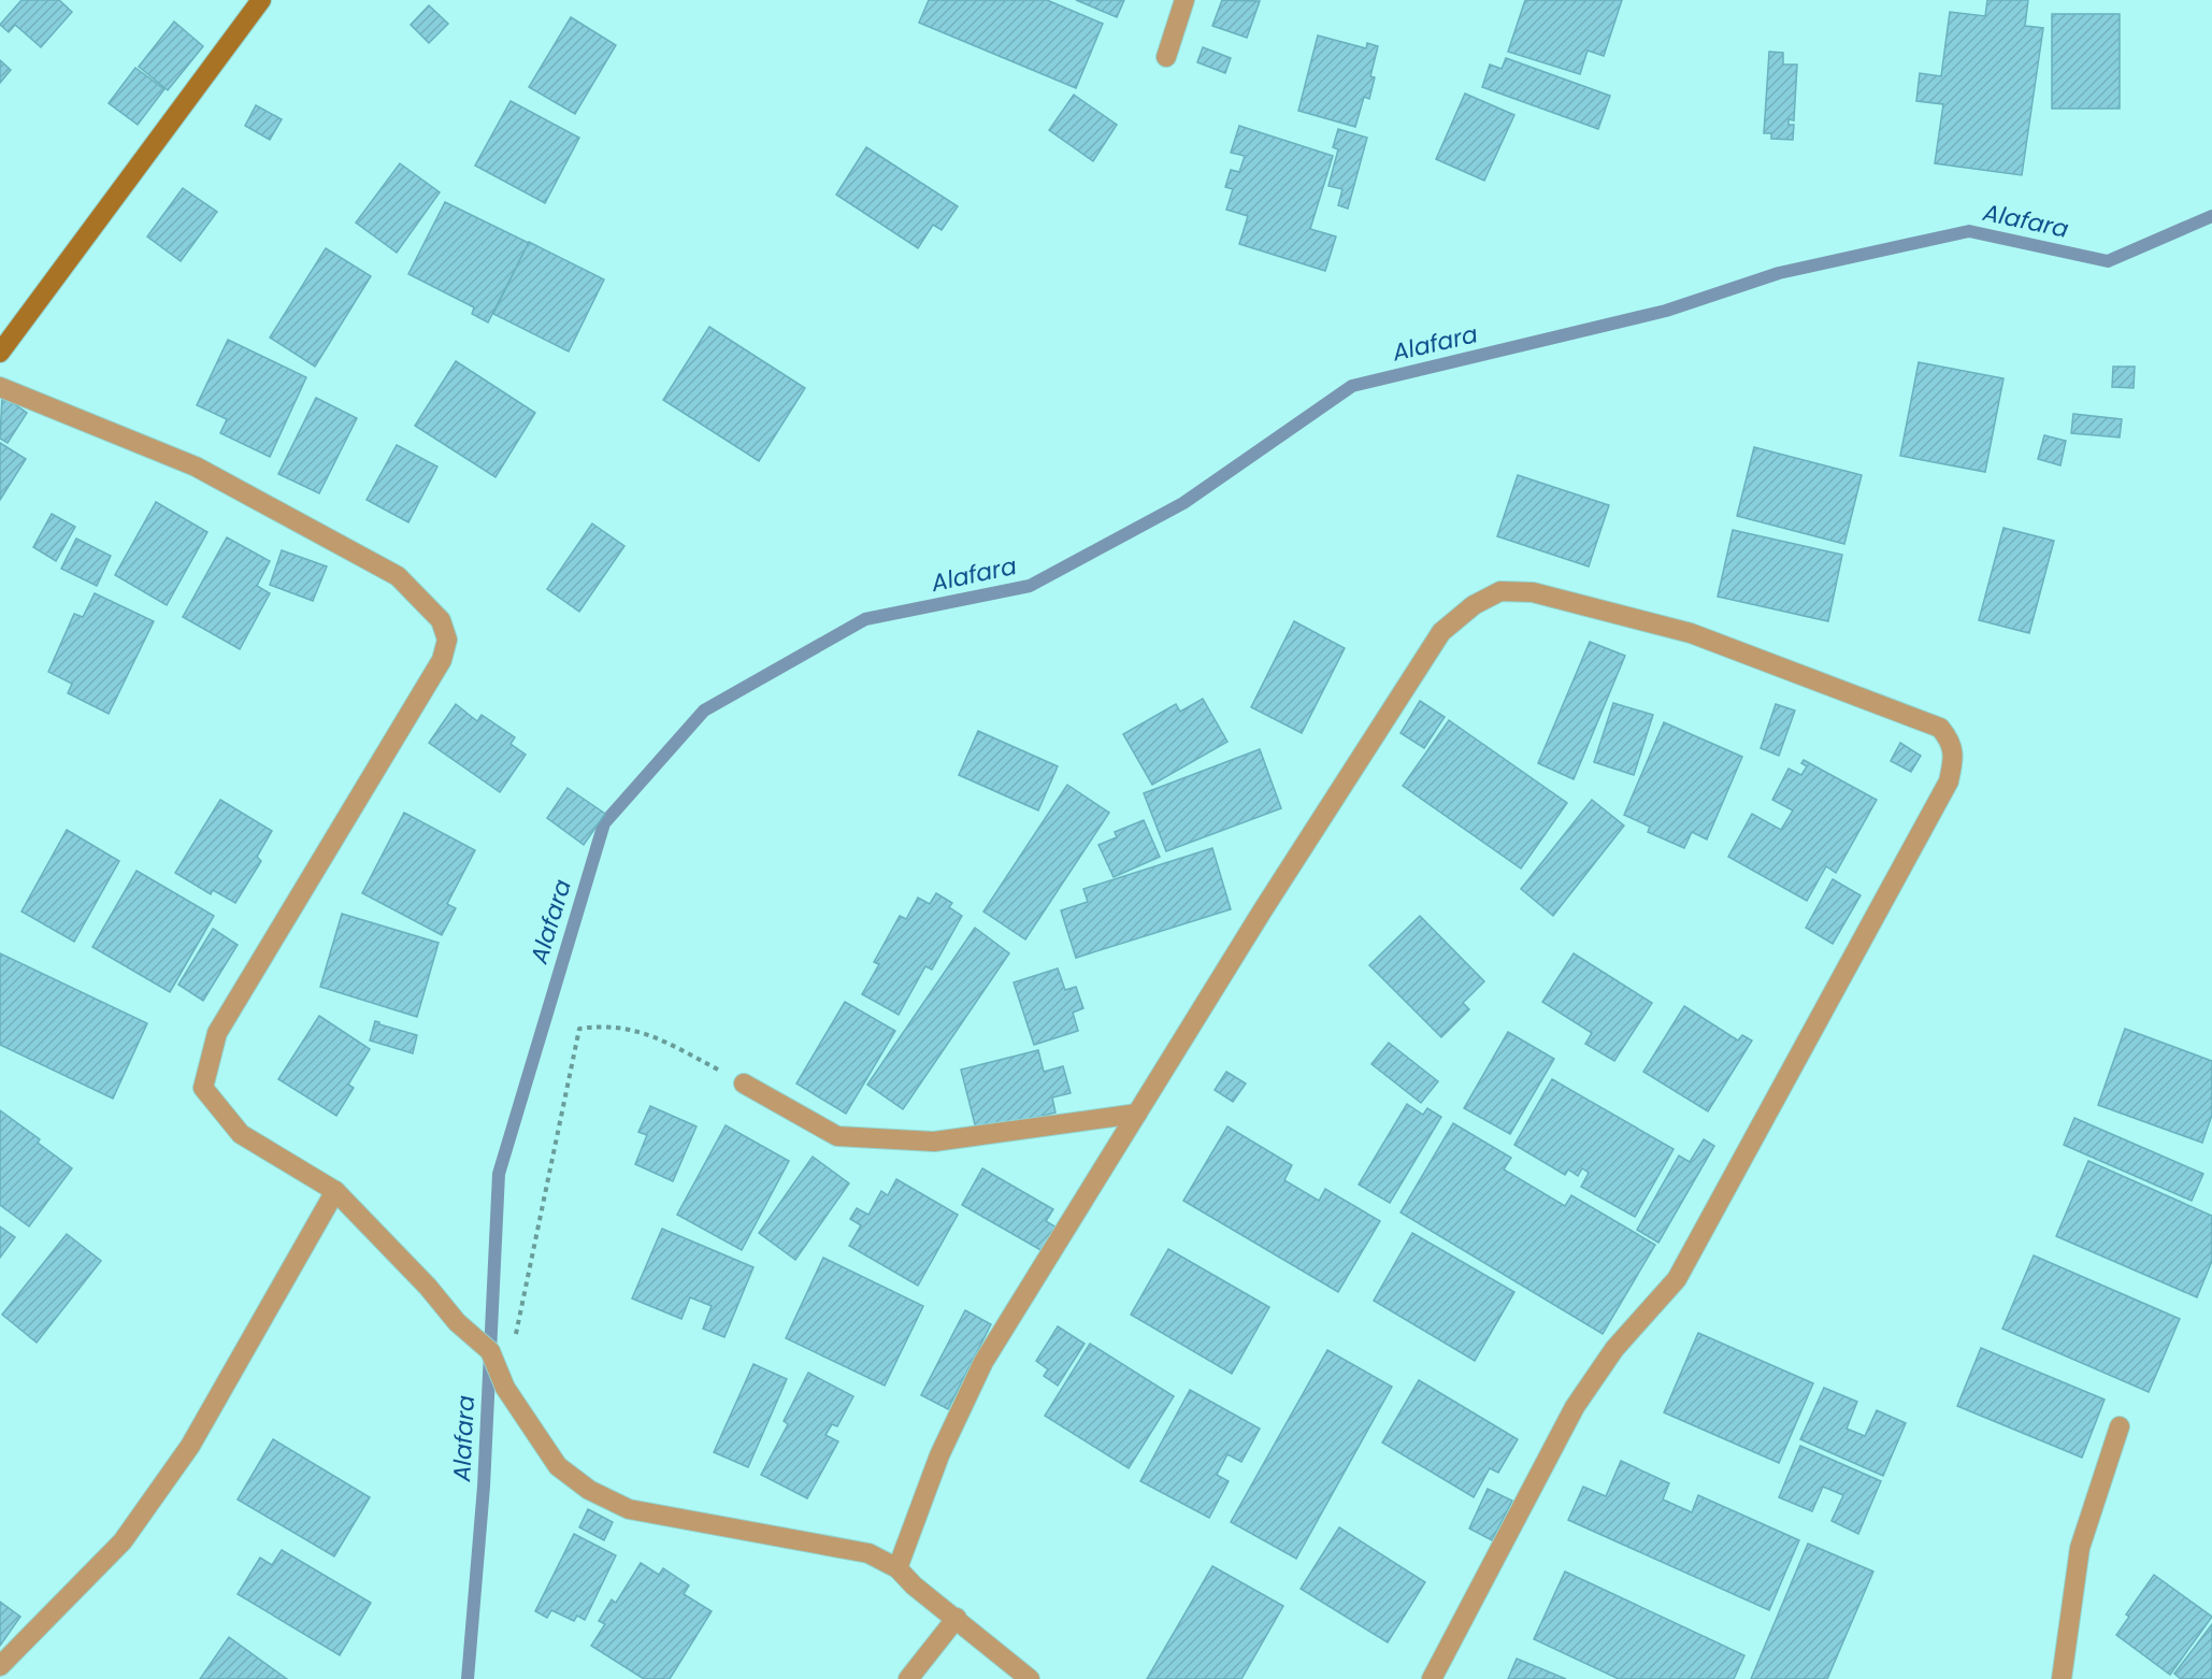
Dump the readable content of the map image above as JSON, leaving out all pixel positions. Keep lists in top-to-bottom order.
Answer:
{
  "water": ["Alafara"]
}
